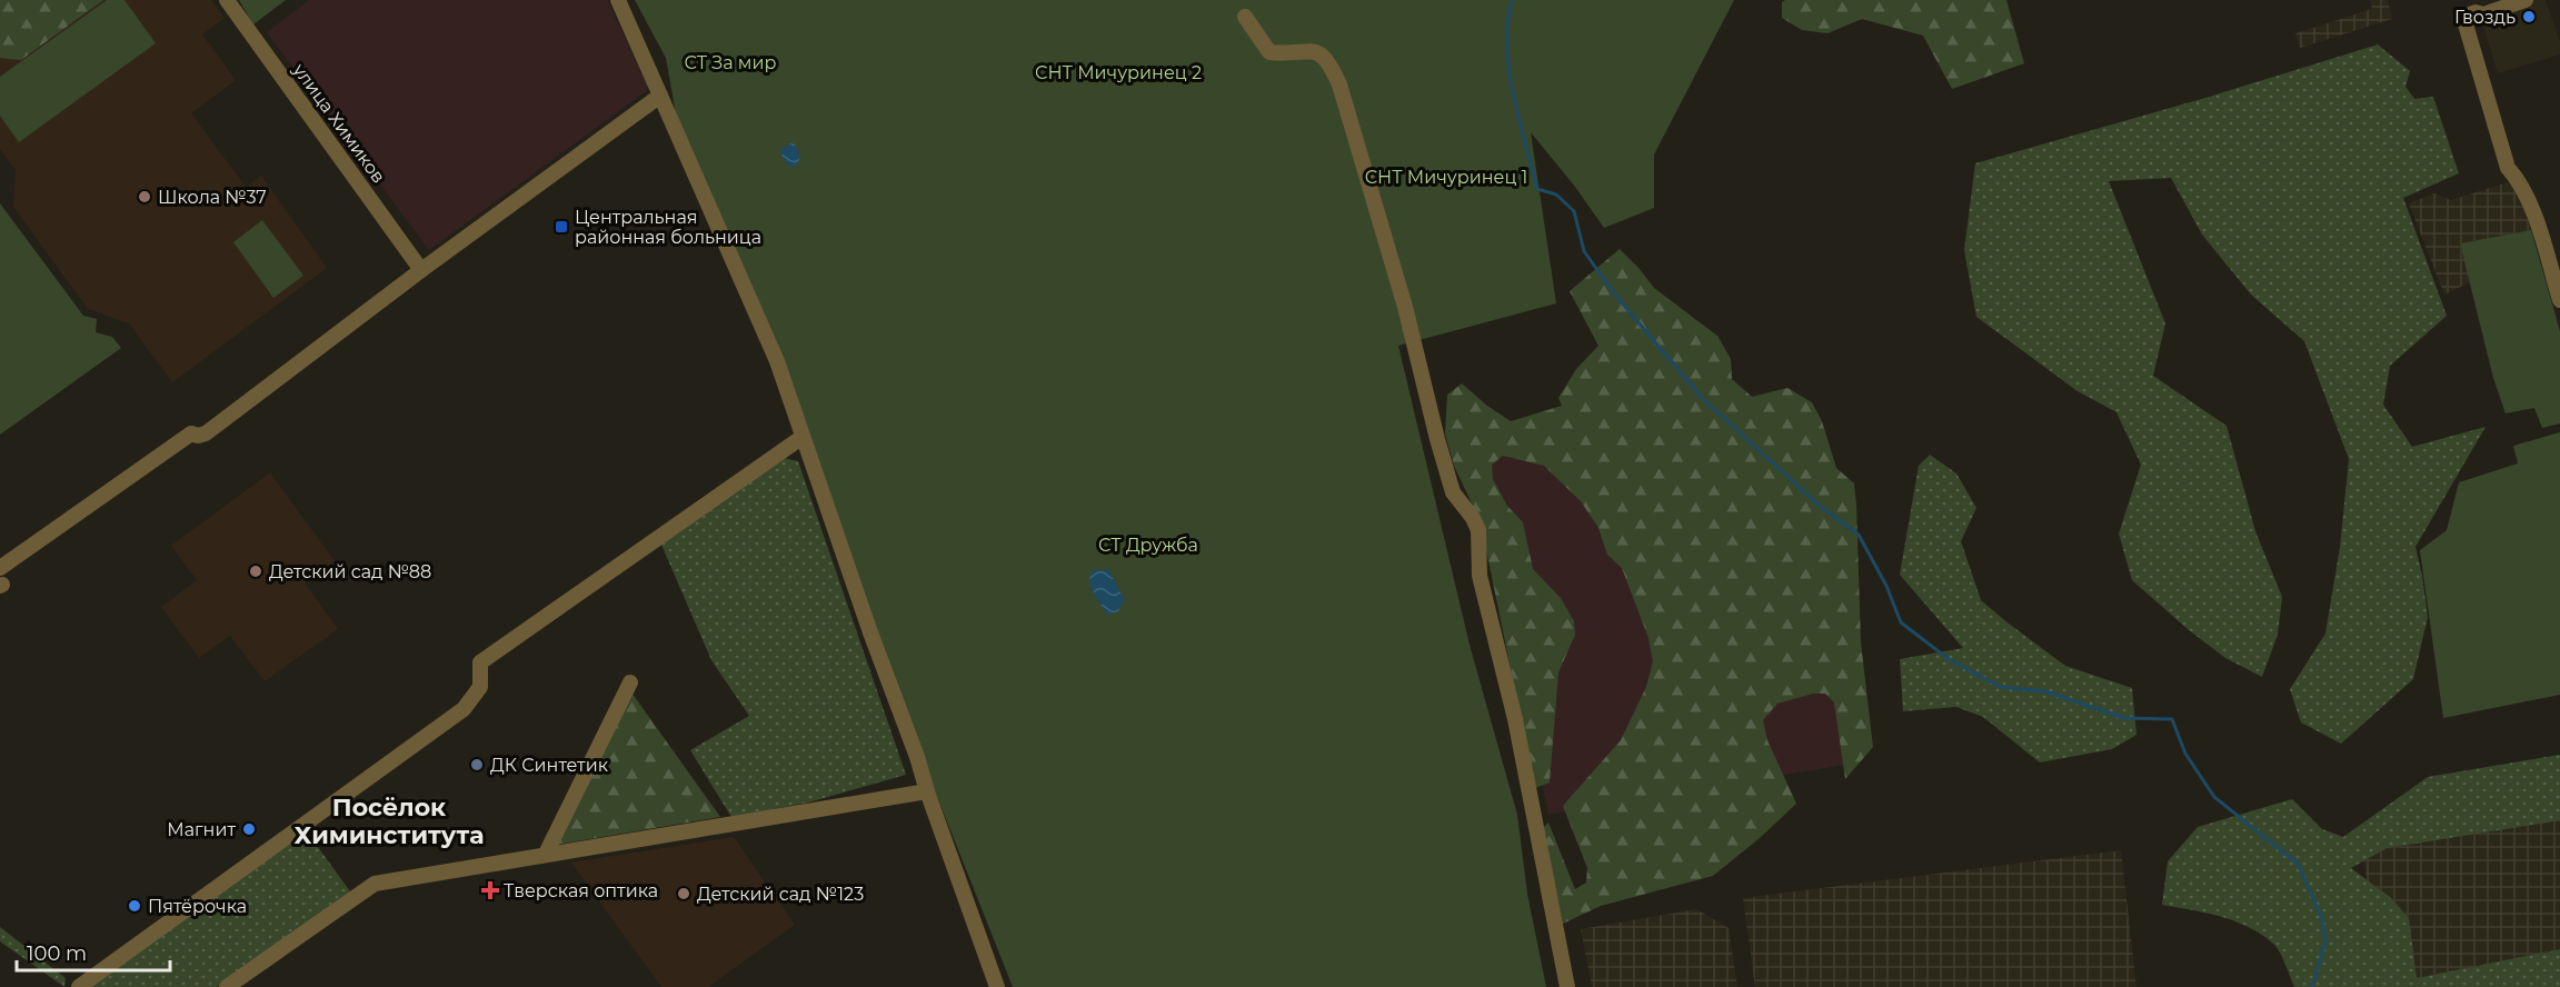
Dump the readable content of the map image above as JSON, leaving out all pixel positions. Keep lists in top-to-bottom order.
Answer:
{
  "streets": {
    "street": ["улица Химиков"]
  },
  "districts": ["Посёлок Химинститута"],
  "parks": [
    "СТ За мир",
    "СНТ Мичуринец 2",
    "СНТ Мичуринец 1",
    "СТ Дружба"
  ],
  "places": {
    "other": [
      "Гвоздь",
      "Школа №37",
      "Детский сад №88",
      "ДК Синтетик",
      "Магнит",
      "Детский сад №123",
      "Пятёрочка"
    ],
    "transit": ["Центральная районная больница"],
    "health": ["Тверская оптика"]
  },
  "scale_bar": "100 m"
}
